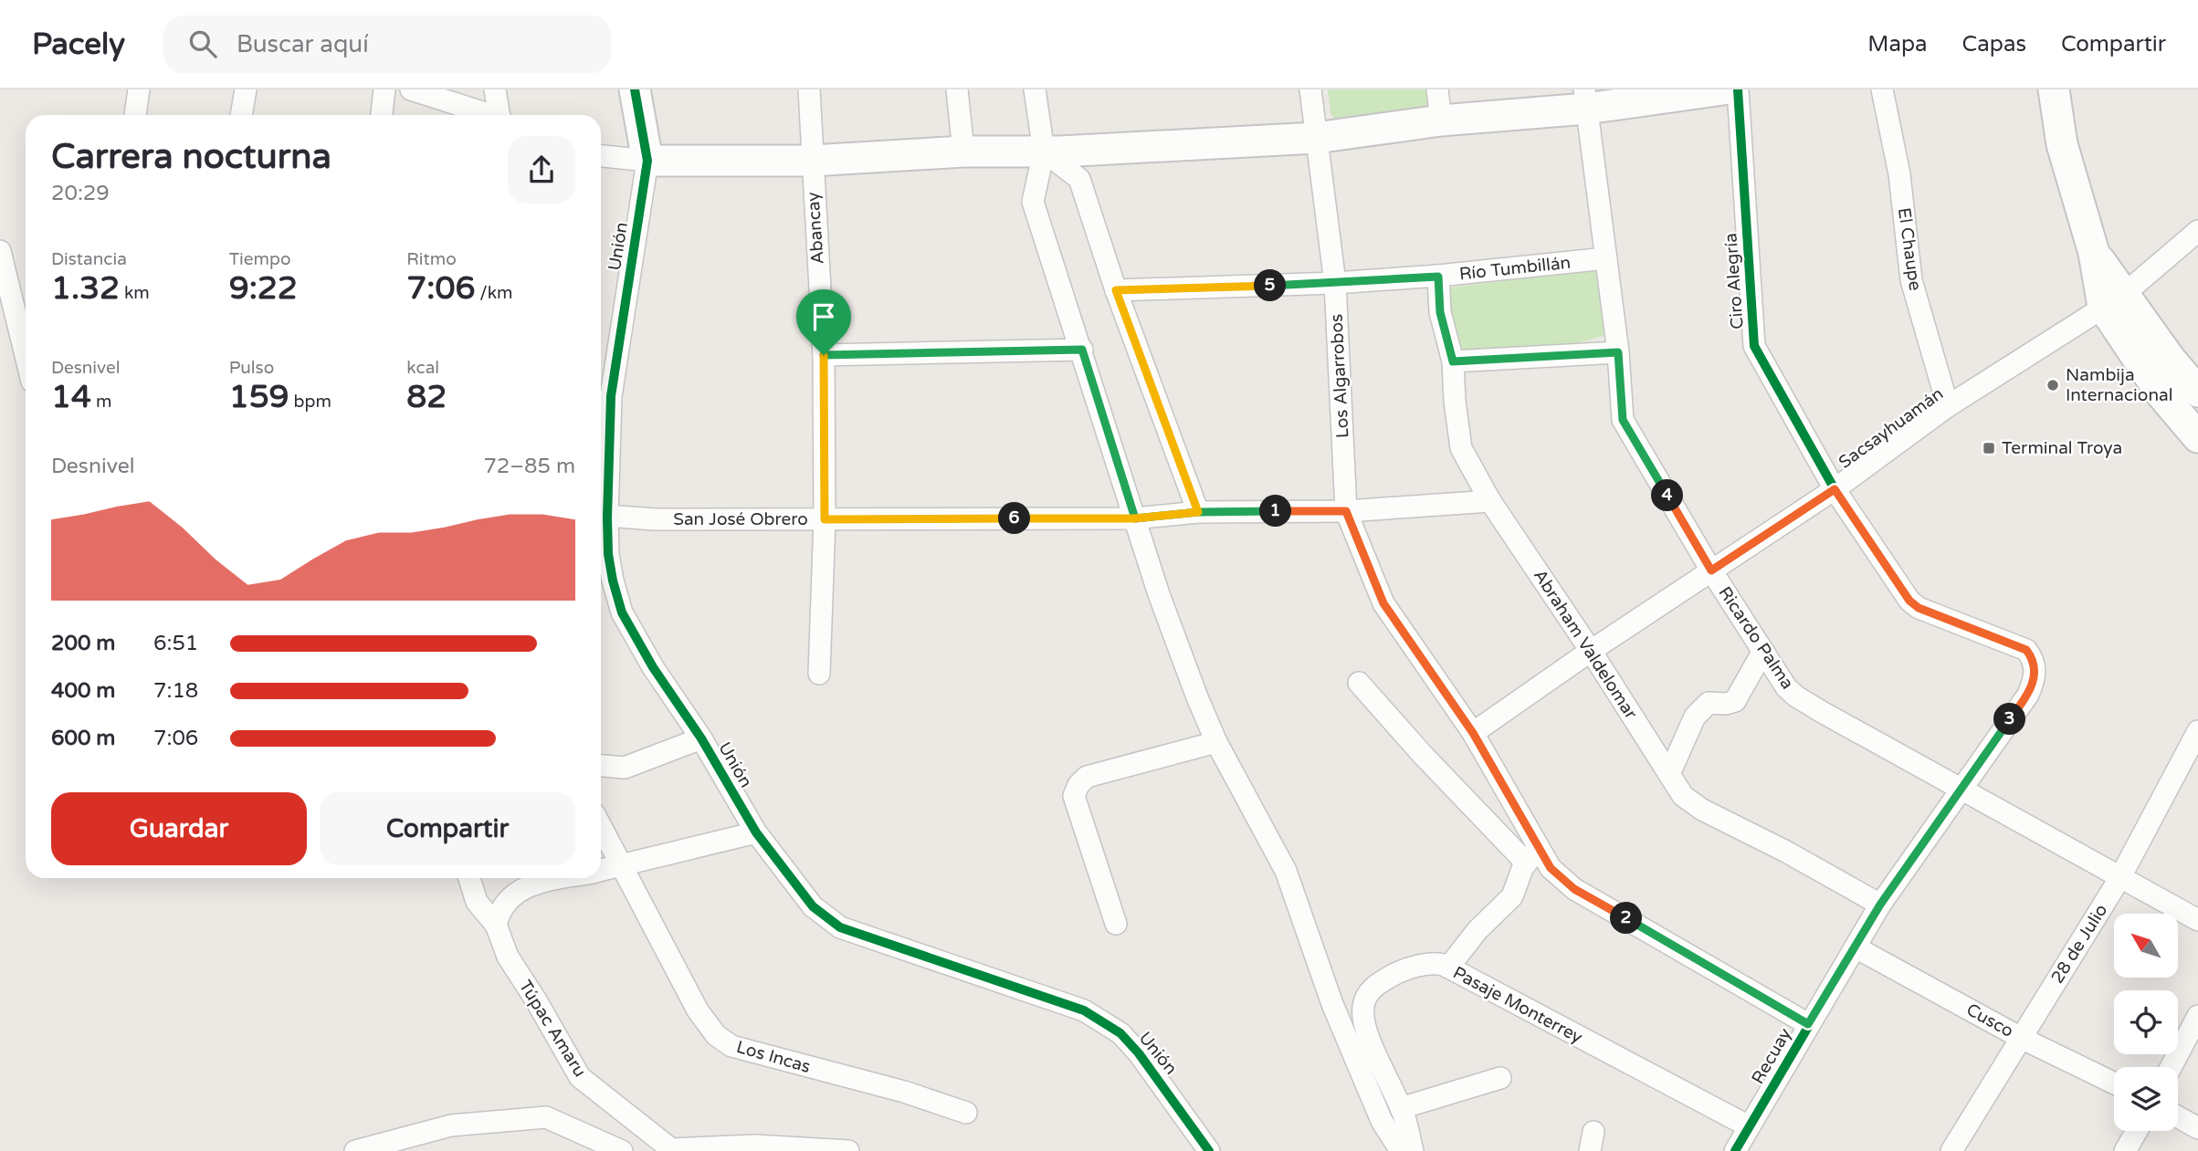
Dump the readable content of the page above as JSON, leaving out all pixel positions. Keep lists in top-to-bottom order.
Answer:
{
  "streets": {
    "street": [
      "Abancay",
      "Unión",
      "El Chaupe",
      "Río Tumbillán",
      "Ciro Alegría",
      "Los Algarrobos",
      "Sacsayhuamán",
      "San José Obrero",
      "Ricardo Palma",
      "Abraham Valdelomar",
      "28 de Julio",
      "Pasaje Monterrey",
      "Cusco",
      "Túpac Amaru",
      "Recuay",
      "Los Incas"
    ]
  },
  "crossings": [
    ["Abancay", "San José Obrero"],
    ["Unión", "San José Obrero"],
    ["El Chaupe", "Sacsayhuamán"],
    ["Río Tumbillán", "Los Algarrobos"],
    ["Río Tumbillán", "Ricardo Palma"],
    ["Río Tumbillán", "Abraham Valdelomar"],
    ["Ciro Alegría", "Sacsayhuamán"],
    ["Ciro Alegría", "Recuay"],
    ["Los Algarrobos", "Sacsayhuamán"],
    ["Los Algarrobos", "San José Obrero"],
    ["Sacsayhuamán", "Ricardo Palma"],
    ["Sacsayhuamán", "Abraham Valdelomar"],
    ["Sacsayhuamán", "Recuay"],
    ["San José Obrero", "Abraham Valdelomar"],
    ["Ricardo Palma", "28 de Julio"],
    ["Ricardo Palma", "Recuay"],
    ["Abraham Valdelomar", "Recuay"],
    ["28 de Julio", "Cusco"],
    ["Pasaje Monterrey", "Recuay"],
    ["Cusco", "Recuay"]
  ],
  "places": {
    "other": ["Nambija Internacional"],
    "transit": ["Terminal Troya"]
  },
  "north": "top left",
  "page": {
    "header": "Pacely",
    "search": "Buscar aquí",
    "nav": ["Mapa", "Capas", "Compartir"],
    "heading": ["Carrera nocturna", "20:29"],
    "stats": [
      ["Distancia", "1.32 km"],
      ["Tiempo", "9:22"],
      ["Ritmo", "7:06 /km"],
      ["Desnivel", "14 m"],
      ["Pulso", "159 bpm"],
      ["kcal", "82"]
    ],
    "pins": [
      "5",
      "4",
      "1",
      "6",
      "3",
      "2"
    ],
    "chart": ["Desnivel", "72–85 m"],
    "list": [
      {
        "name": "200 m",
        "note": "6:51"
      },
      {
        "name": "400 m",
        "note": "7:18"
      },
      {
        "name": "600 m",
        "note": "7:06"
      }
    ],
    "buttons": ["Guardar", "Compartir"]
  }
}
